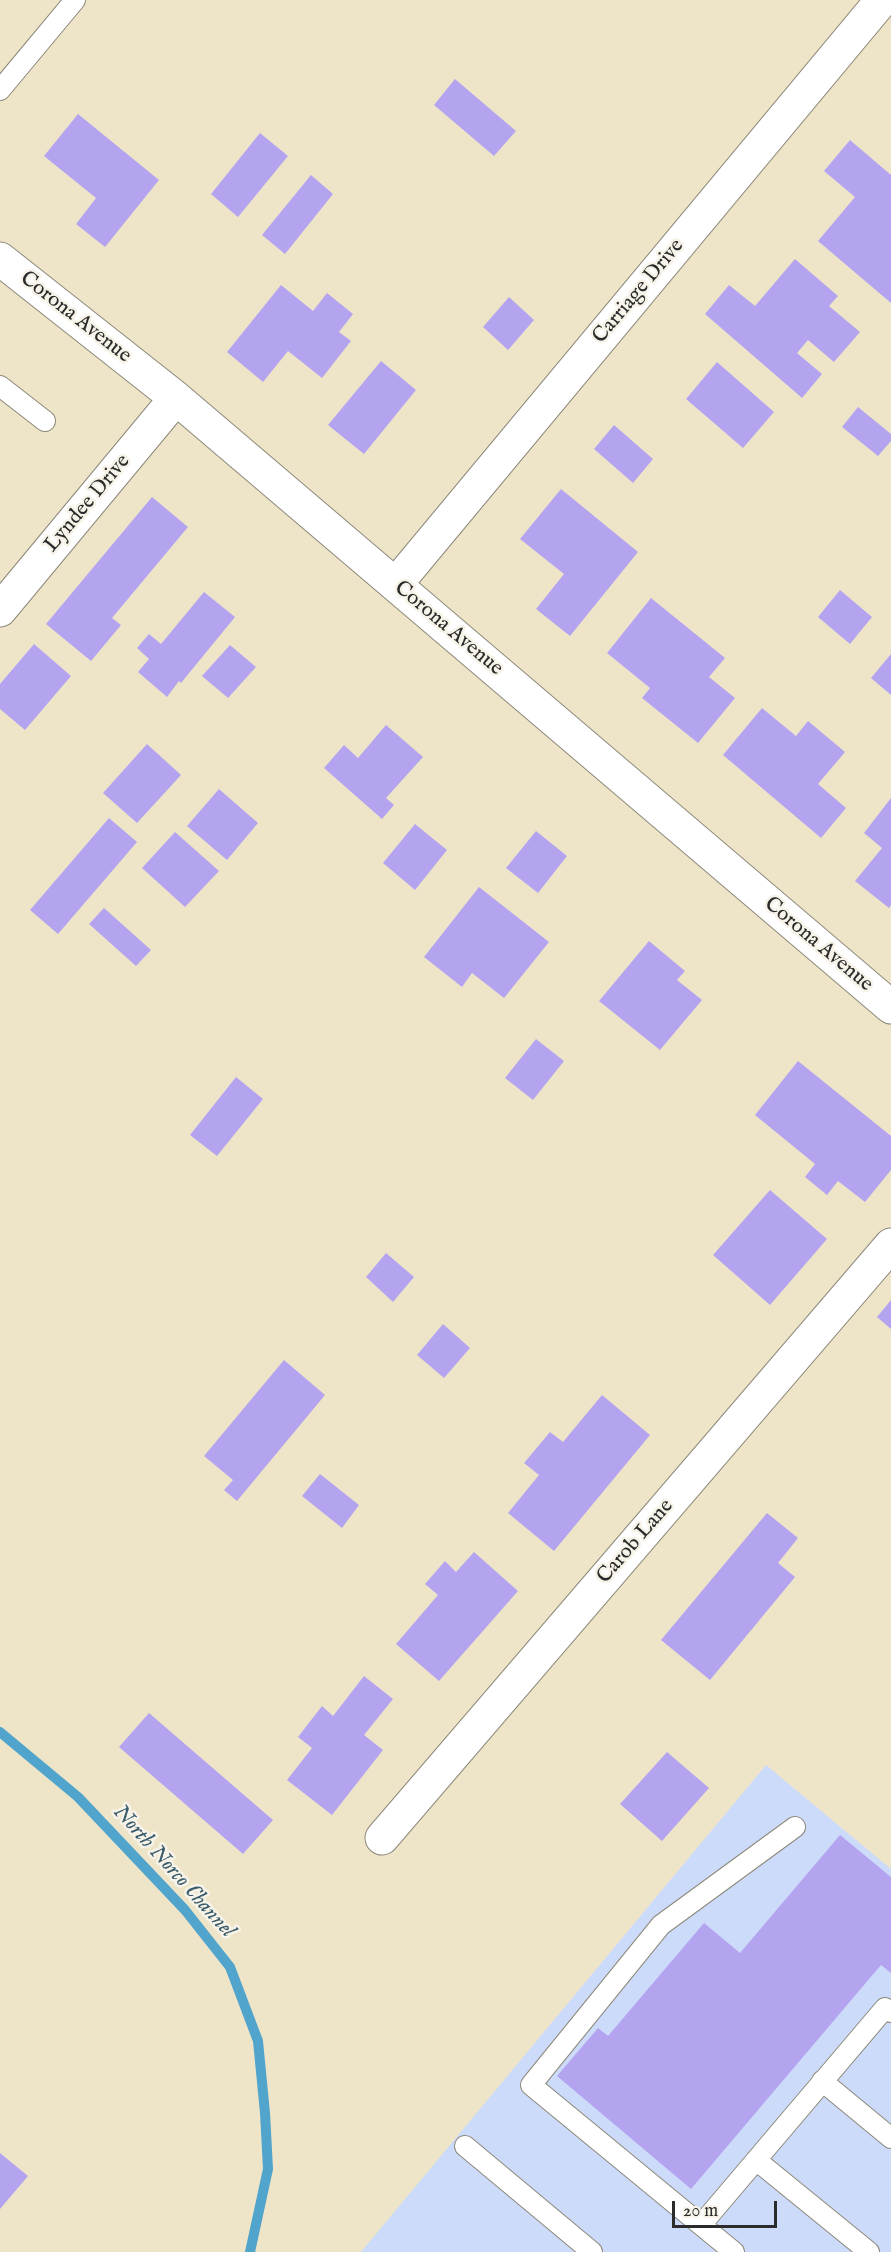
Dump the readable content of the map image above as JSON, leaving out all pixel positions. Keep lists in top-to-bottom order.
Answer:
{
  "streets": {
    "street": [
      "Carriage Drive",
      "Corona Avenue",
      "Lyndee Drive",
      "Carob Lane"
    ]
  },
  "crossings": [
    ["Carriage Drive", "Corona Avenue"],
    ["Corona Avenue", "Lyndee Drive"]
  ],
  "water": ["North Norco Channel"],
  "scale_bar": "20 m"
}
